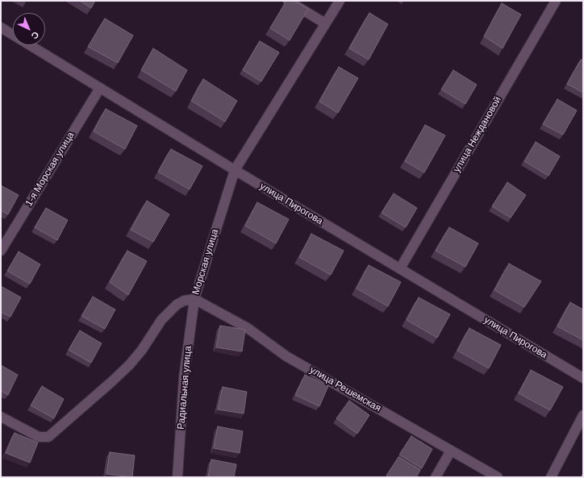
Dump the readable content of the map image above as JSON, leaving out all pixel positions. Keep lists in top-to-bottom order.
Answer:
{
  "streets": {
    "street": [
      "улица Неждановой",
      "1-я Морская улица",
      "улица Пирогова",
      "Морская улица",
      "Радиальная улица",
      "улица Решемская"
    ]
  },
  "crossings": [
    ["улица Неждановой", "улица Пирогова"],
    ["1-я Морская улица", "улица Пирогова"],
    ["улица Пирогова", "Морская улица"],
    ["Морская улица", "Радиальная улица"],
    ["Морская улица", "улица Решемская"],
    ["Радиальная улица", "улица Решемская"]
  ],
  "north": "bottom right"
}
